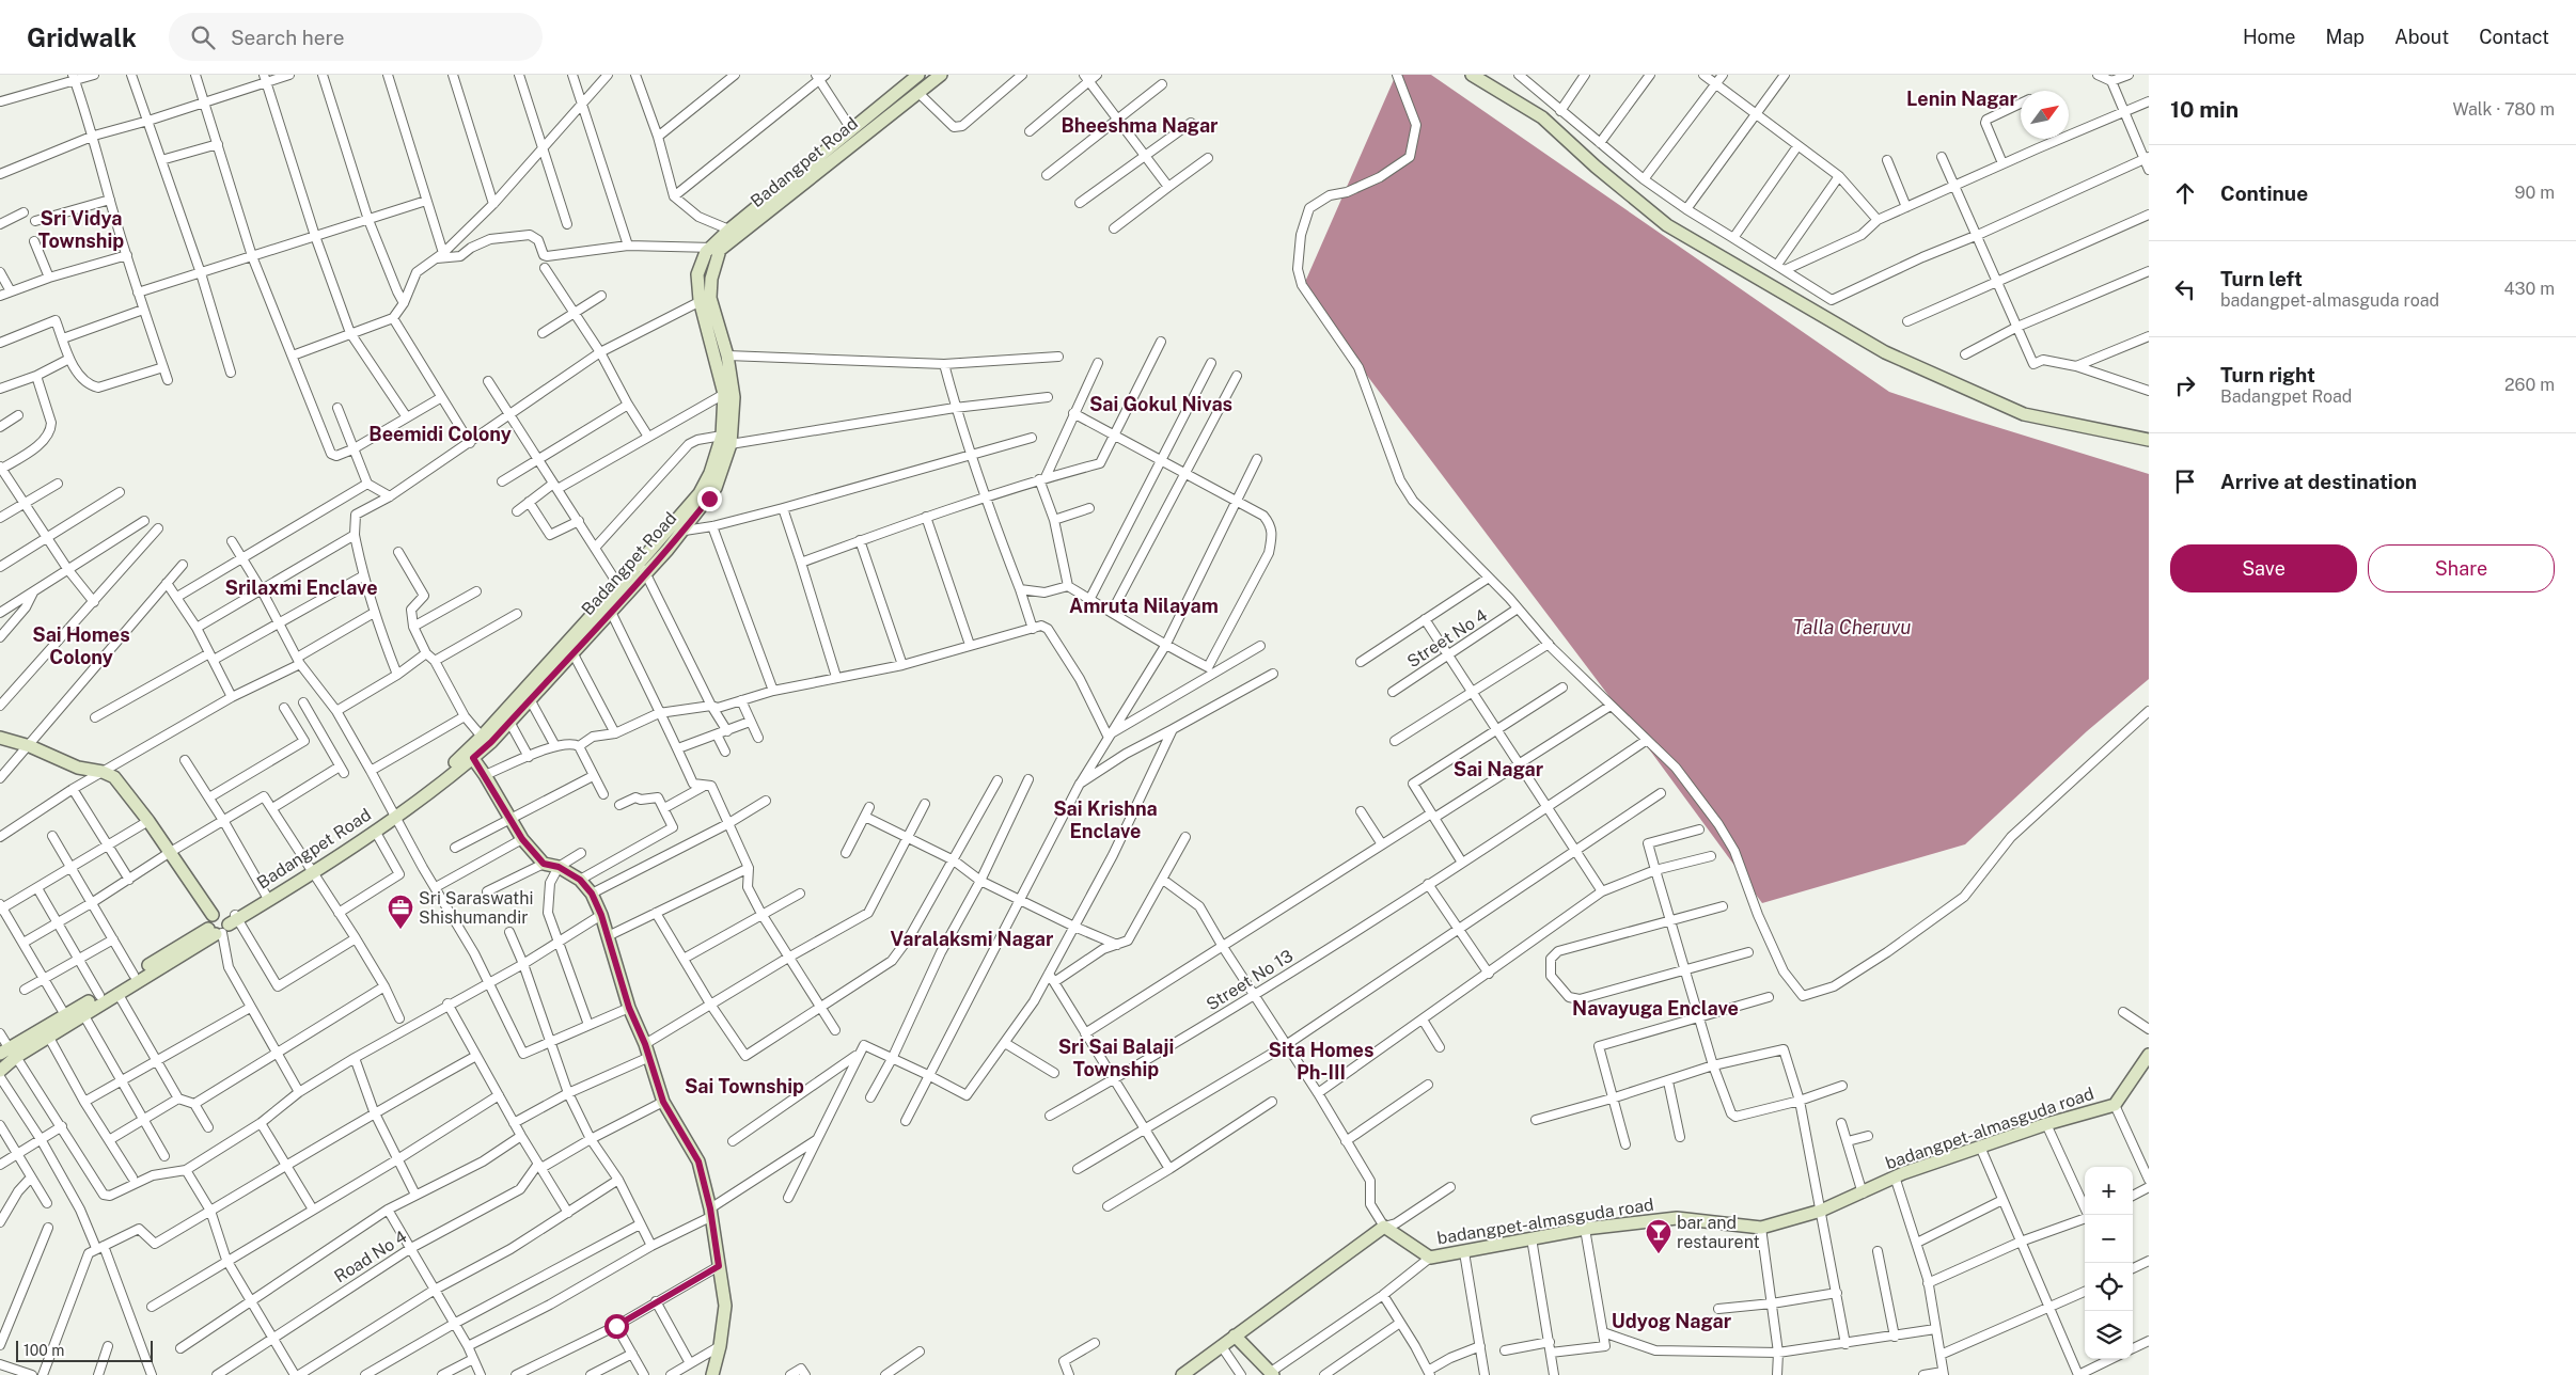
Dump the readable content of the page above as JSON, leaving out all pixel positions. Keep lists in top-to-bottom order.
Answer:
{
  "streets": {
    "street": [
      "Badangpet Road",
      "Street No 4",
      "Street No 13",
      "badangpet-almasguda road",
      "Road No 4"
    ]
  },
  "districts": [
    "Lenin Nagar",
    "Bheeshma Nagar",
    "Sri Vidya Township",
    "Sai Gokul Nivas",
    "Beemidi Colony",
    "Srilaxmi Enclave",
    "Amruta Nilayam",
    "Sai Homes Colony",
    "Sai Nagar",
    "Sai Krishna Enclave",
    "Varalaksmi Nagar",
    "Navayuga Enclave",
    "Sri Sai Balaji Township",
    "Sita Homes Ph-III",
    "Sai Township",
    "Udyog Nagar"
  ],
  "water": ["Talla Cheruvu"],
  "places": {
    "office": ["Sri Saraswathi Shishumandir"],
    "bar": ["bar and restaurent"]
  },
  "scale_bar": "100 m",
  "north": "top right",
  "page": {
    "header": "Gridwalk",
    "search": "Search here",
    "nav": [
      "Home",
      "Map",
      "About",
      "Contact"
    ],
    "heading": ["10 min", "Walk · 780 m"],
    "list": [
      ["Continue", "90 m"],
      ["Turn left", "badangpet-almasguda road", "430 m"],
      ["Turn right", "Badangpet Road", "260 m"],
      "Arrive at destination"
    ],
    "buttons": ["Save", "Share"],
    "map_buttons": ["+", "−"],
    "scale": "100 m"
  }
}
